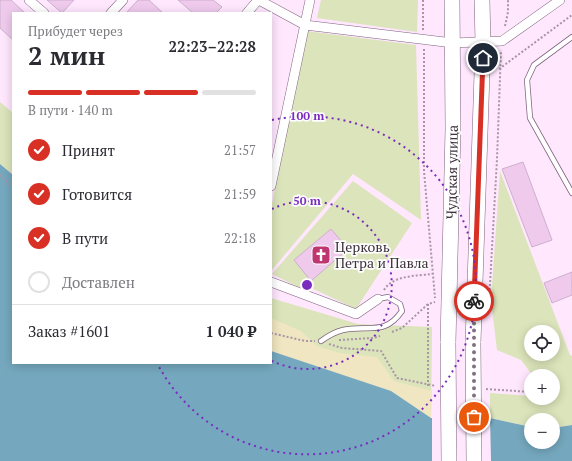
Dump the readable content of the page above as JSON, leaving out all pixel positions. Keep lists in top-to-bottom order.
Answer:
{
  "streets": {
    "highway": ["Чудская улица"]
  },
  "places": {
    "church": ["Церковь Петра и Павла"]
  },
  "page": {
    "heading": ["2 мин", "Прибудет через", "22:23–22:28"],
    "panel": ["Заказ #1601", "1 040 ₽"],
    "bar": "В пути · 140 m",
    "list": [
      ["Принят", "21:57"],
      ["Готовится", "21:59"],
      ["В пути", "22:18"],
      "Доставлен"
    ],
    "map_buttons": ["+", "−"]
  },
  "rings": ["100 m", "50 m"]
}
